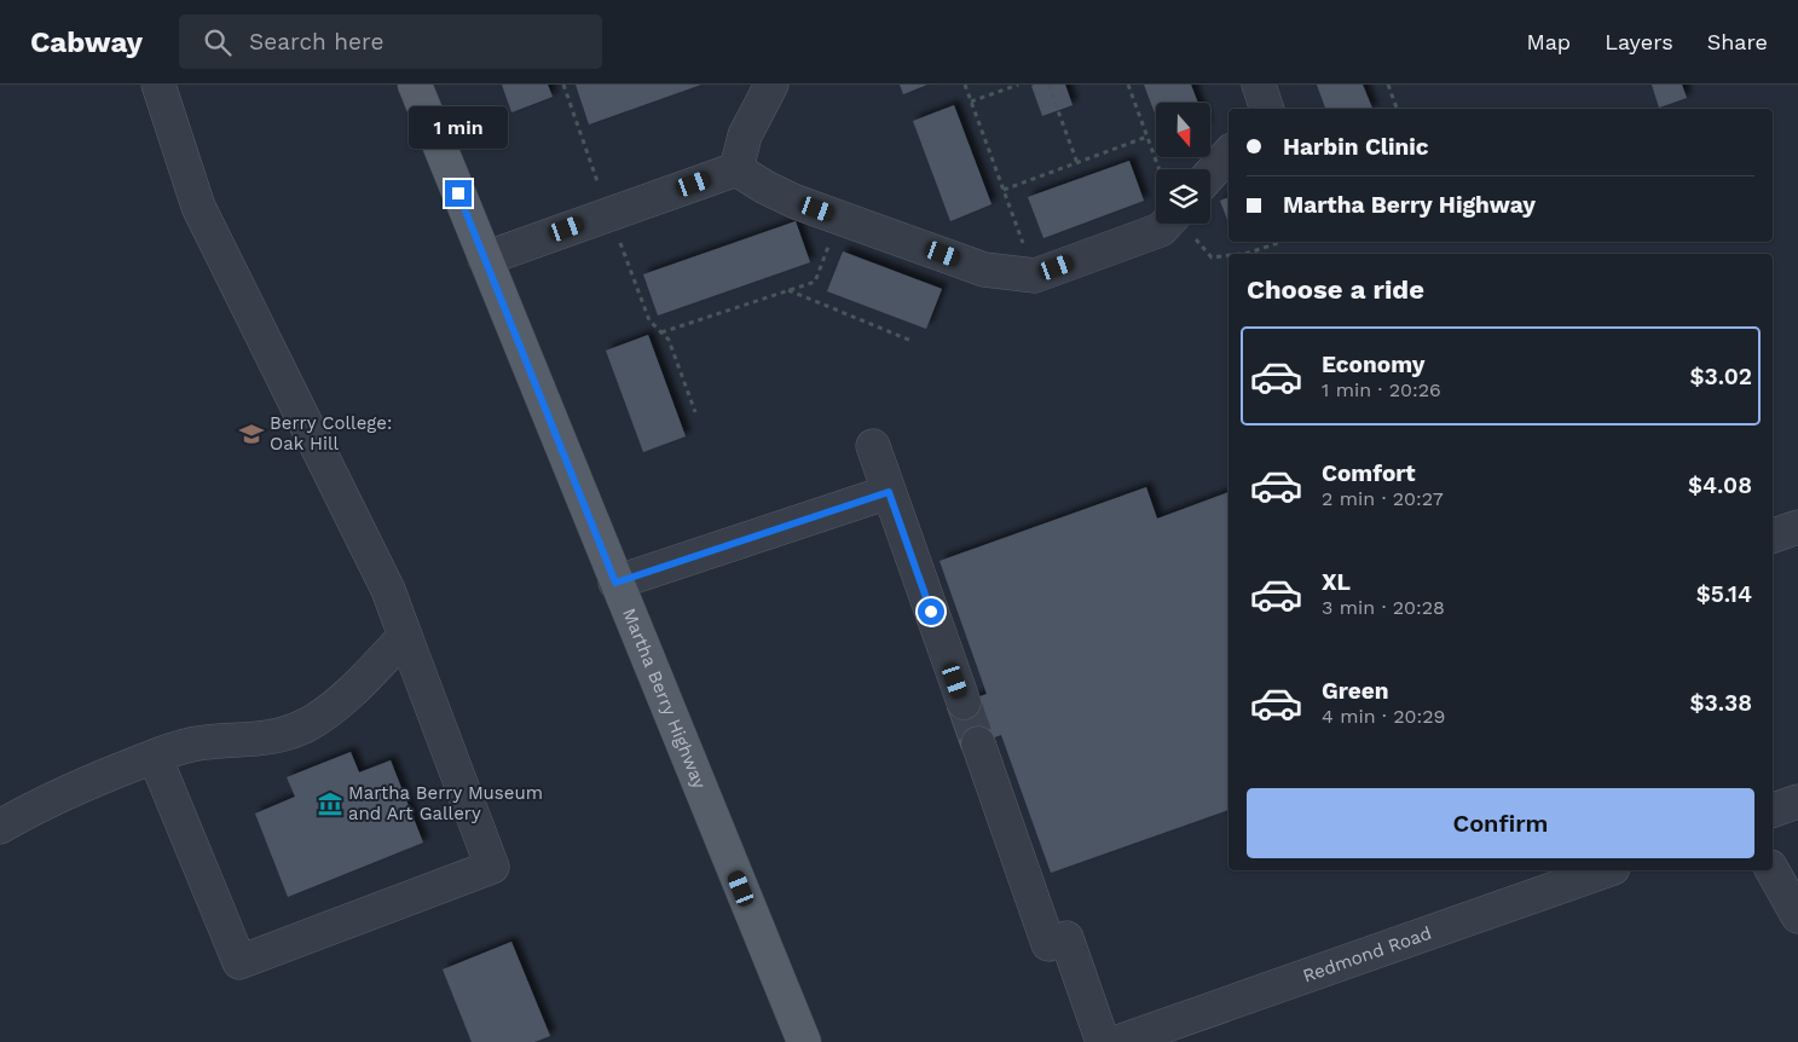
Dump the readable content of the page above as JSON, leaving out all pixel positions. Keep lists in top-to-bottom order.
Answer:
{
  "streets": {
    "main road": ["Martha Berry Highway"],
    "street": ["Redmond Road"]
  },
  "places": {
    "school or university": ["Berry College: Oak Hill"],
    "museum": ["Martha Berry Museum and Art Gallery"]
  },
  "north": "bottom",
  "page": {
    "header": "Cabway",
    "search": "Search here",
    "nav": ["Map", "Layers", "Share"],
    "bubble": "1 min",
    "banner": ["Harbin Clinic", "Martha Berry Highway"],
    "heading": "Choose a ride",
    "list": [
      {
        "name": "Economy",
        "note": "1 min · 20:26",
        "value": "$3.02"
      },
      {
        "name": "Comfort",
        "note": "2 min · 20:27",
        "value": "$4.08"
      },
      {
        "name": "XL",
        "note": "3 min · 20:28",
        "value": "$5.14"
      },
      {
        "name": "Green",
        "note": "4 min · 20:29",
        "value": "$3.38"
      }
    ],
    "buttons": "Confirm"
  }
}
